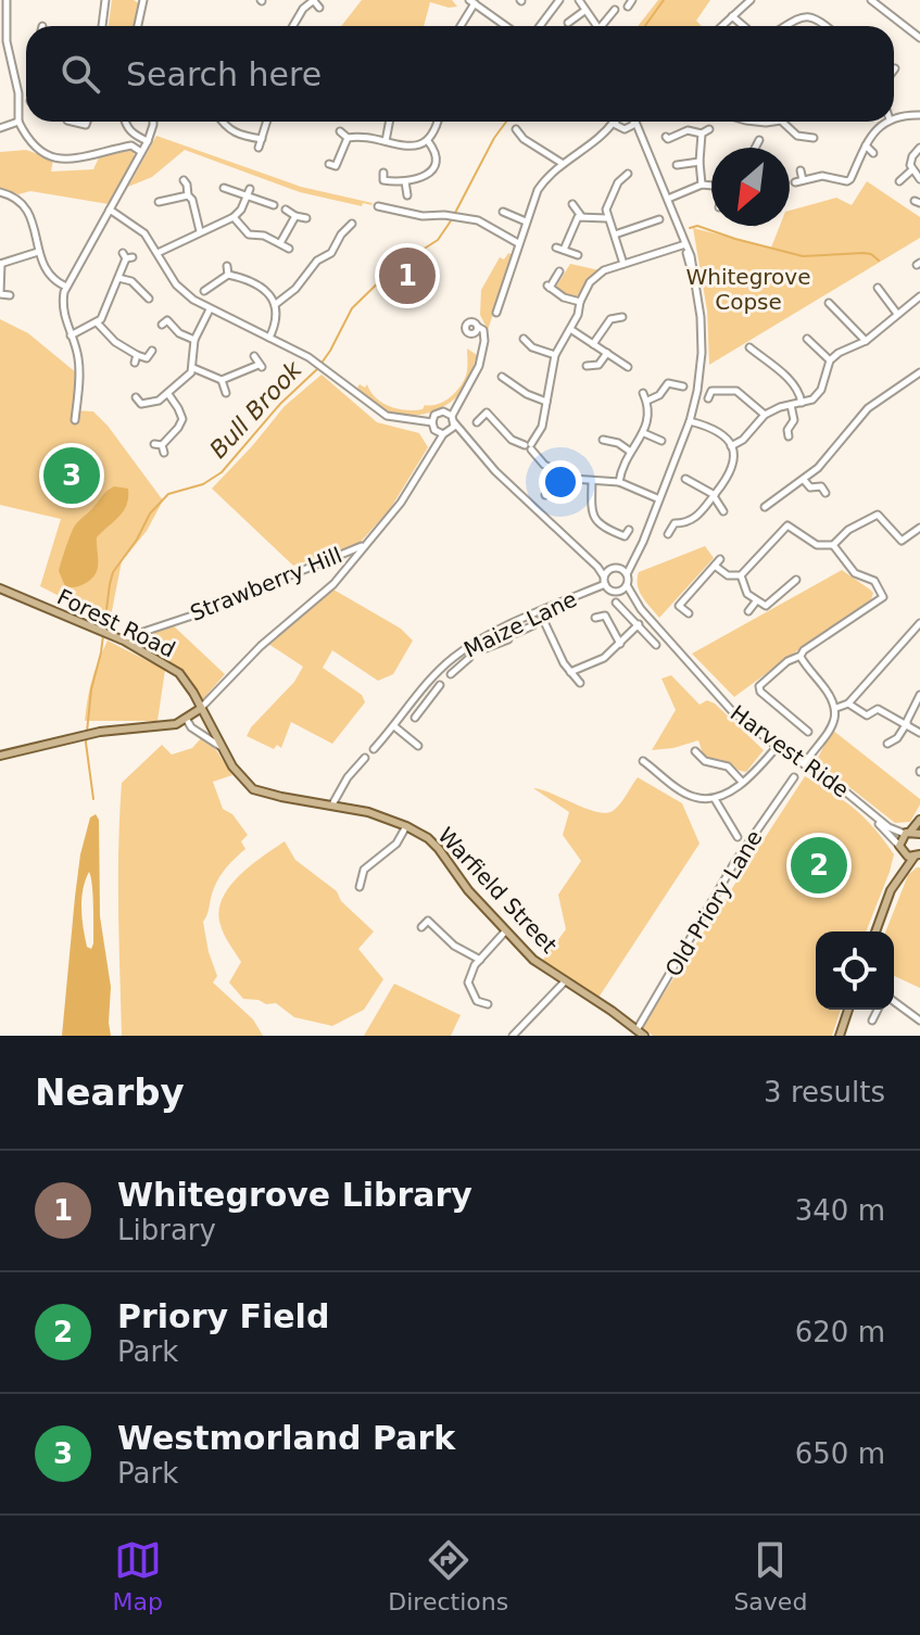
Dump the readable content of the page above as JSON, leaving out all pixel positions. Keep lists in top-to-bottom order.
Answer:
{
  "streets": {
    "main road": ["Forest Road", "Warfield Street"],
    "street": [
      "Strawberry Hill",
      "Maize Lane",
      "Harvest Ride",
      "Old Priory Lane"
    ]
  },
  "crossings": [
    ["Strawberry Hill", "Forest Road"],
    ["Forest Road", "Warfield Street"],
    ["Maize Lane", "Harvest Ride"],
    ["Warfield Street", "Old Priory Lane"]
  ],
  "water": ["Bull Brook"],
  "parks": ["Whitegrove Copse"],
  "north": "bottom left",
  "page": {
    "search": "Search here",
    "pins": ["1", "3", "2"],
    "heading": ["Nearby", "3 results"],
    "list": [
      {
        "mark": "1",
        "name": "Whitegrove Library",
        "note": "Library",
        "value": "340 m"
      },
      {
        "mark": "2",
        "name": "Priory Field",
        "note": "Park",
        "value": "620 m"
      },
      {
        "mark": "3",
        "name": "Westmorland Park",
        "note": "Park",
        "value": "650 m"
      }
    ],
    "nav": ["Map", "Directions", "Saved"]
  }
}
